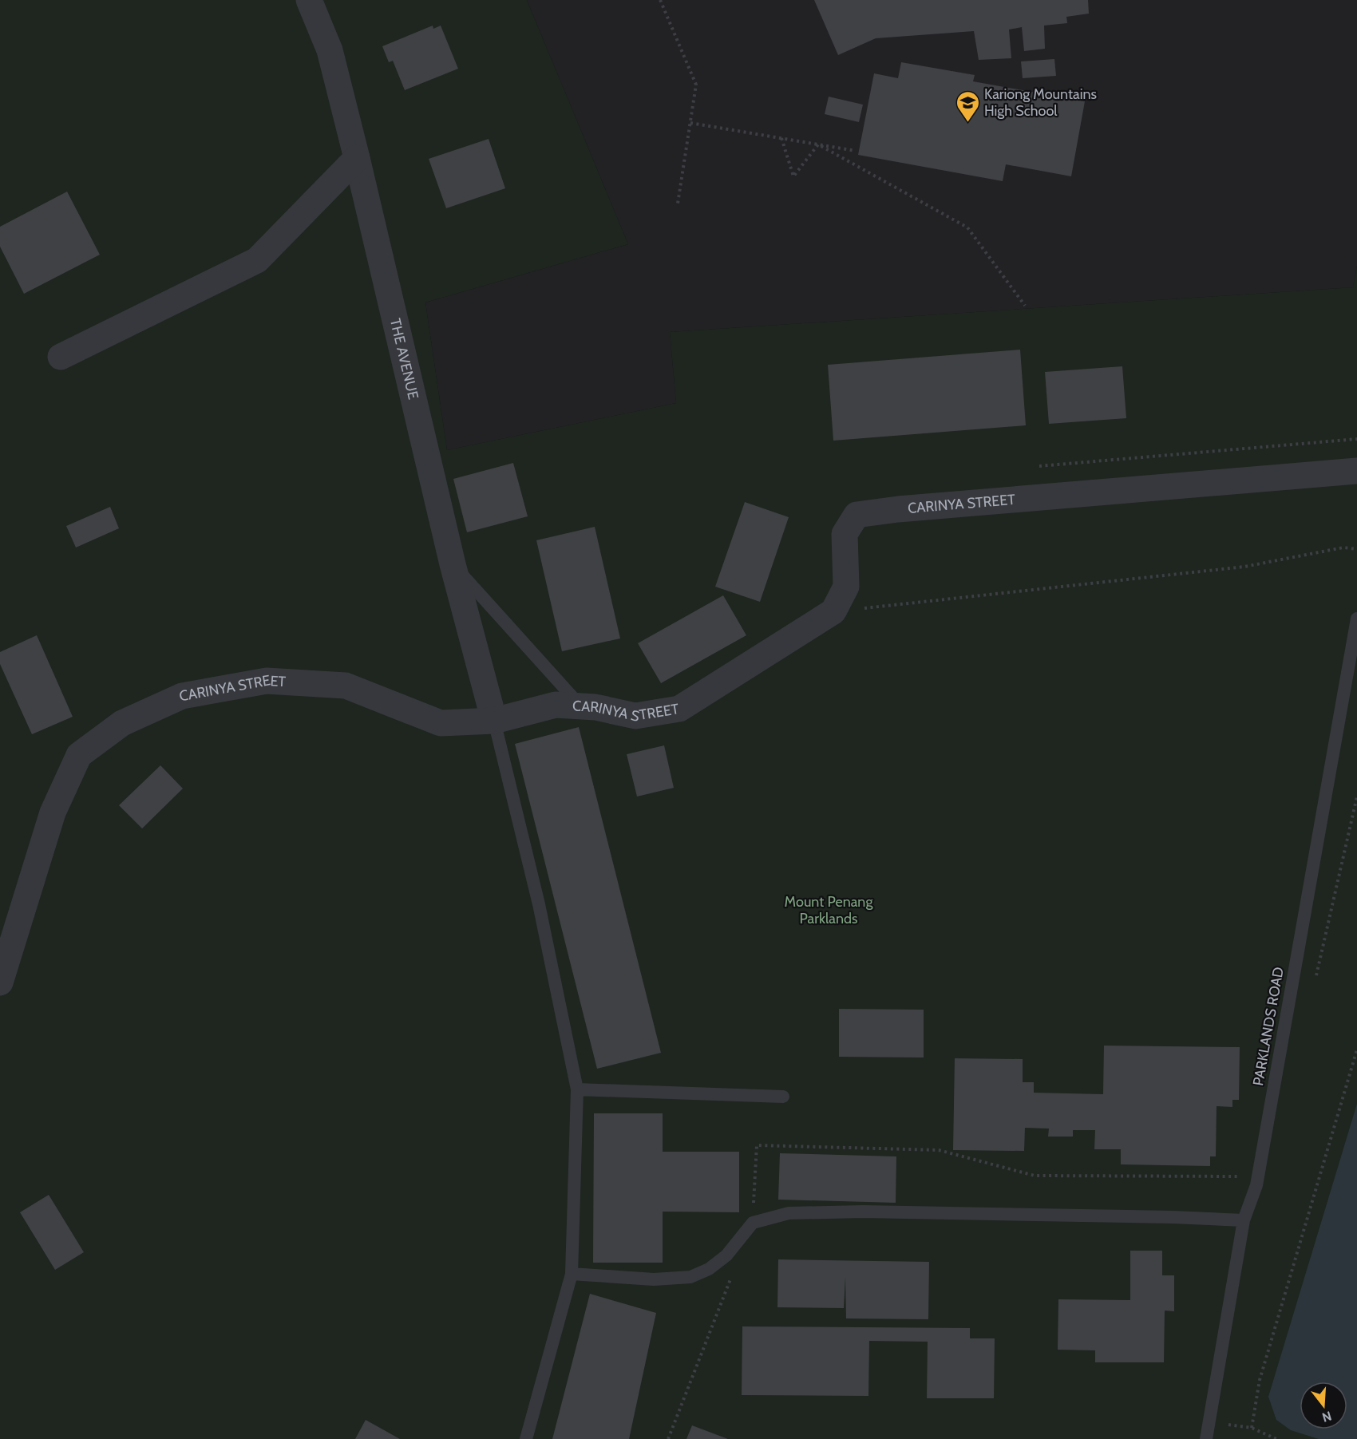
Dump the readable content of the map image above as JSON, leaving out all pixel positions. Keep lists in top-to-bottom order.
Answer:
{
  "streets": {
    "street": ["THE AVENUE", "CARINYA STREET"],
    "lane": ["PARKLANDS ROAD"]
  },
  "crossings": [
    ["THE AVENUE", "CARINYA STREET"]
  ],
  "parks": ["Mount Penang Parklands"],
  "places": {
    "school or university": ["Kariong Mountains High School"]
  },
  "north": "bottom"
}
